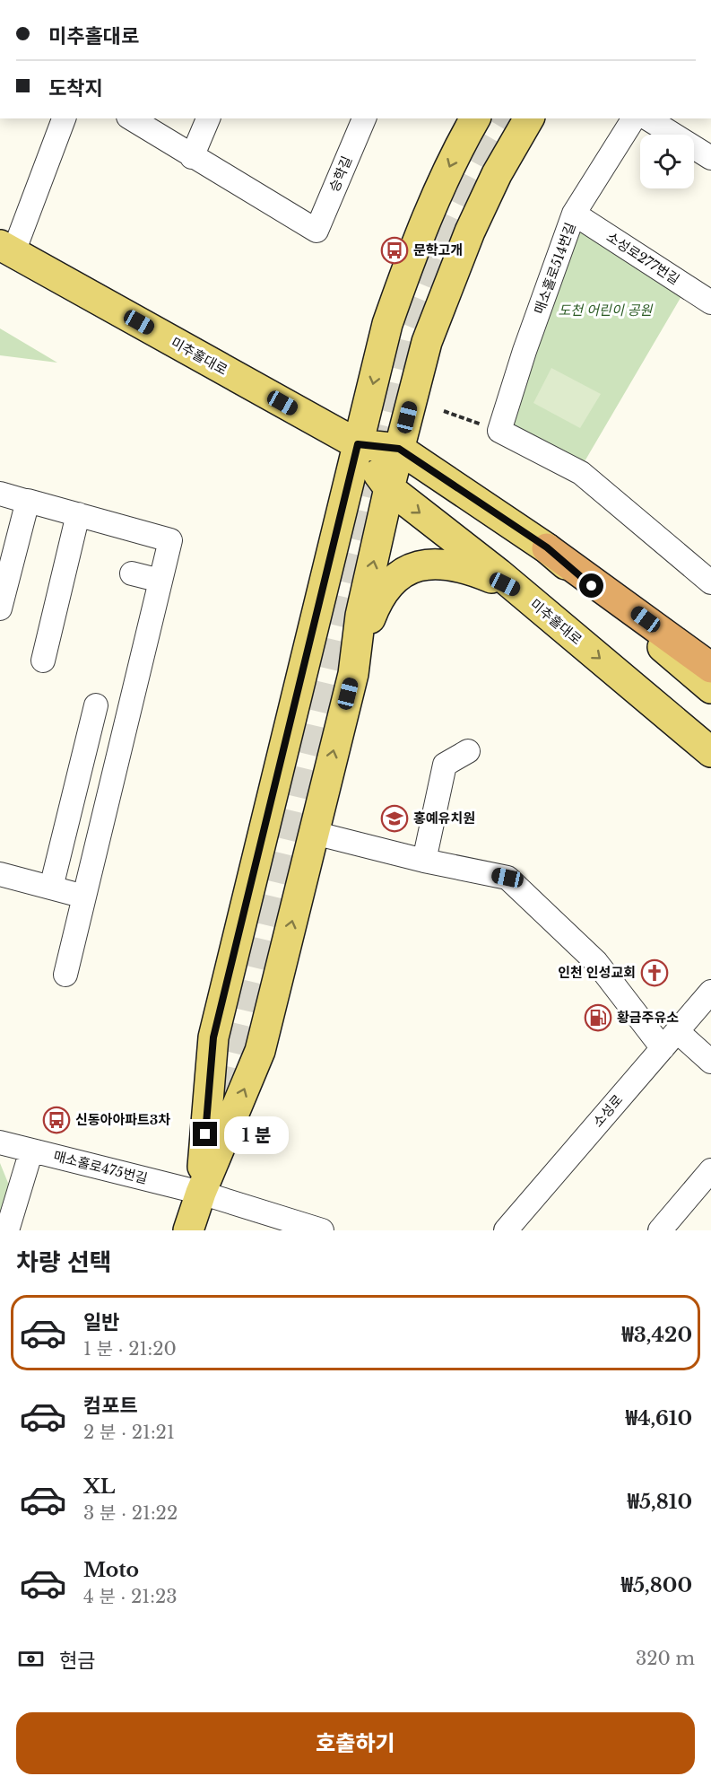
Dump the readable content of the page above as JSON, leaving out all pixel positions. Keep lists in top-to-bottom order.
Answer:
{
  "streets": {
    "main road": ["미추홀대로"],
    "street": [
      "승학길",
      "소성로277번길",
      "매소홀로514번길",
      "소성로",
      "매소홀로475번길"
    ]
  },
  "crossings": [
    ["소성로277번길", "매소홀로514번길"]
  ],
  "parks": ["도천 어린이 공원"],
  "places": {
    "bus stop": ["문학고개", "신동아아파트3차"],
    "school or university": ["홍예유치원"],
    "church": ["인천 인성교회"],
    "fuel station": ["황금주유소"]
  },
  "page": {
    "banner": ["미추홀대로", "도착지"],
    "bubble": "1 분",
    "heading": "차량 선택",
    "list": [
      {
        "name": "일반",
        "note": "1 분 · 21:20",
        "value": "₩3,420"
      },
      {
        "name": "컴포트",
        "note": "2 분 · 21:21",
        "value": "₩4,610"
      },
      {
        "name": "XL",
        "note": "3 분 · 21:22",
        "value": "₩5,810"
      },
      {
        "name": "Moto",
        "note": "4 분 · 21:23",
        "value": "₩5,800"
      }
    ],
    "pay": ["현금", "320 m"],
    "buttons": "호출하기"
  }
}
